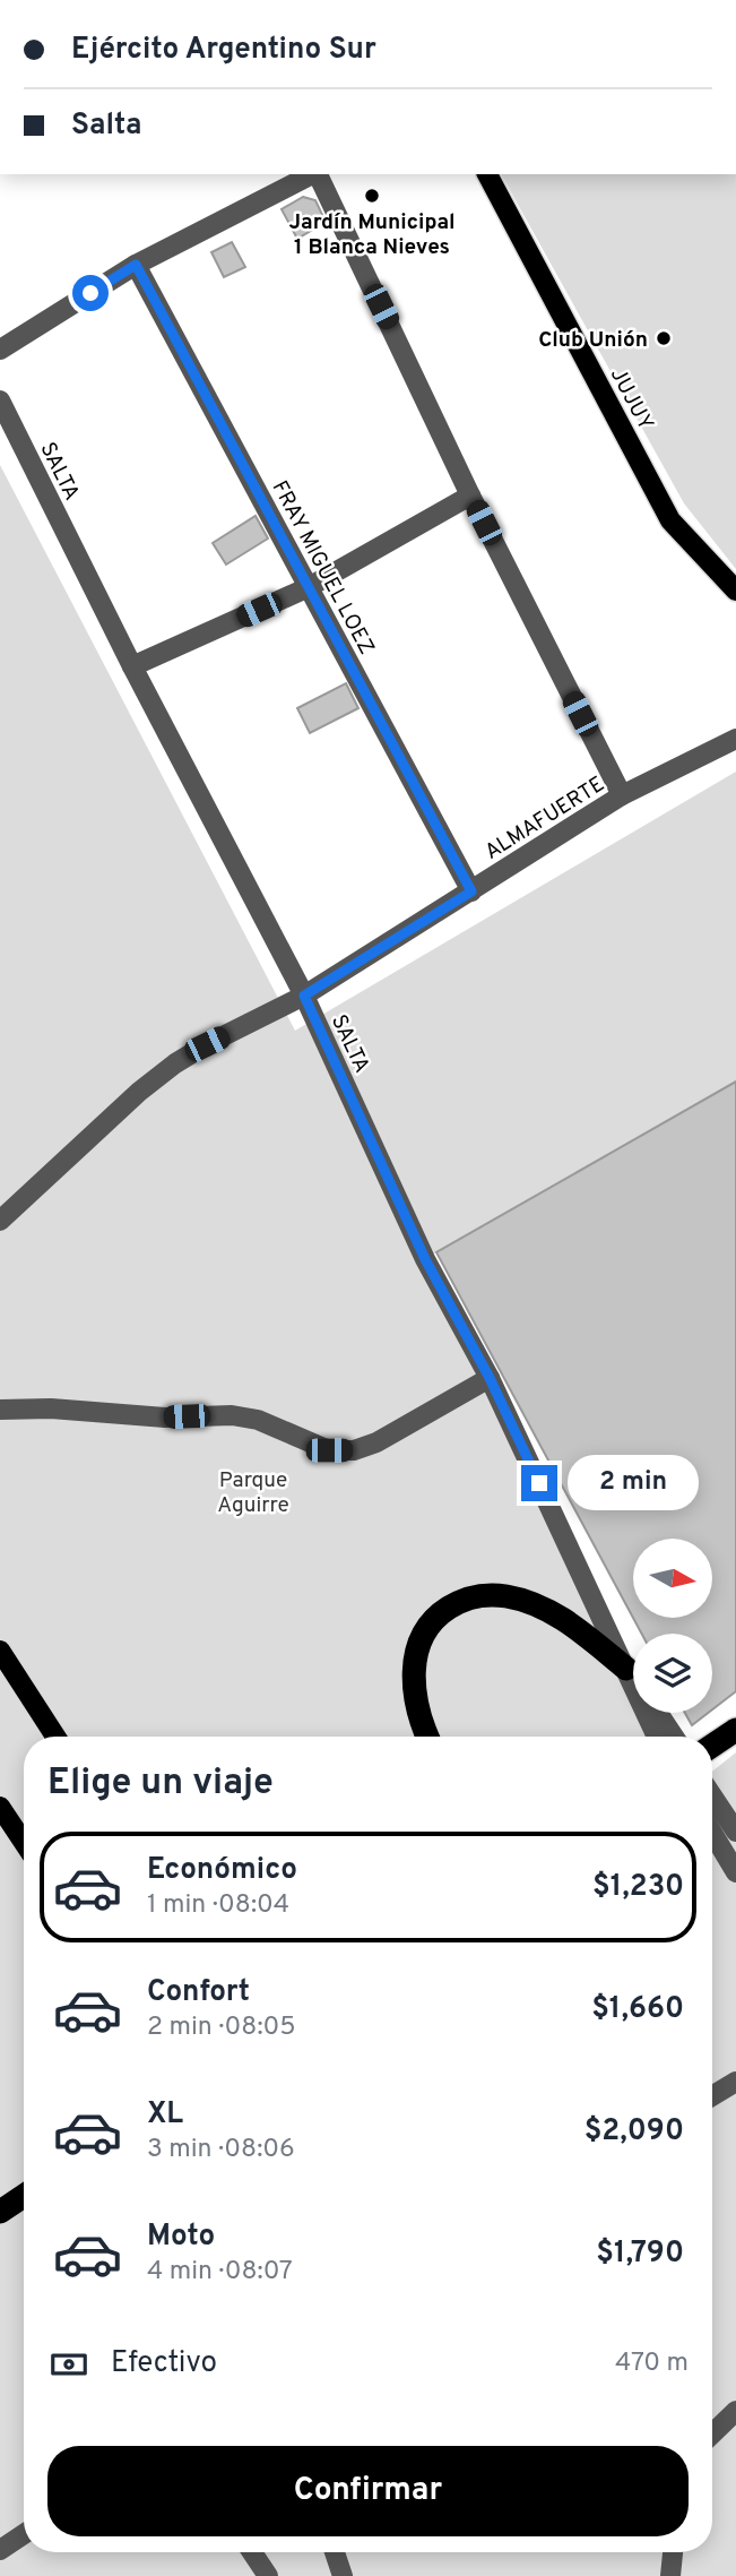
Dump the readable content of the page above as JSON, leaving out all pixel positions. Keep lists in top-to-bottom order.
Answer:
{
  "streets": {
    "main road": ["JUJUY"],
    "street": ["SALTA", "FRAY MIGUEL LOEZ", "ALMAFUERTE"]
  },
  "crossings": [
    ["SALTA", "ALMAFUERTE"],
    ["FRAY MIGUEL LOEZ", "ALMAFUERTE"]
  ],
  "parks": ["Parque Aguirre"],
  "places": ["Jardín Municipal 1 Blanca Nieves", "Club Unión"],
  "north": "right",
  "page": {
    "banner": ["Ejército Argentino Sur", "Salta"],
    "bubble": "2 min",
    "heading": "Elige un viaje",
    "list": [
      {
        "name": "Económico",
        "note": "1 min · 08:04",
        "value": "$1,230"
      },
      {
        "name": "Confort",
        "note": "2 min · 08:05",
        "value": "$1,660"
      },
      {
        "name": "XL",
        "note": "3 min · 08:06",
        "value": "$2,090"
      },
      {
        "name": "Moto",
        "note": "4 min · 08:07",
        "value": "$1,790"
      }
    ],
    "pay": ["Efectivo", "470 m"],
    "buttons": "Confirmar"
  }
}
